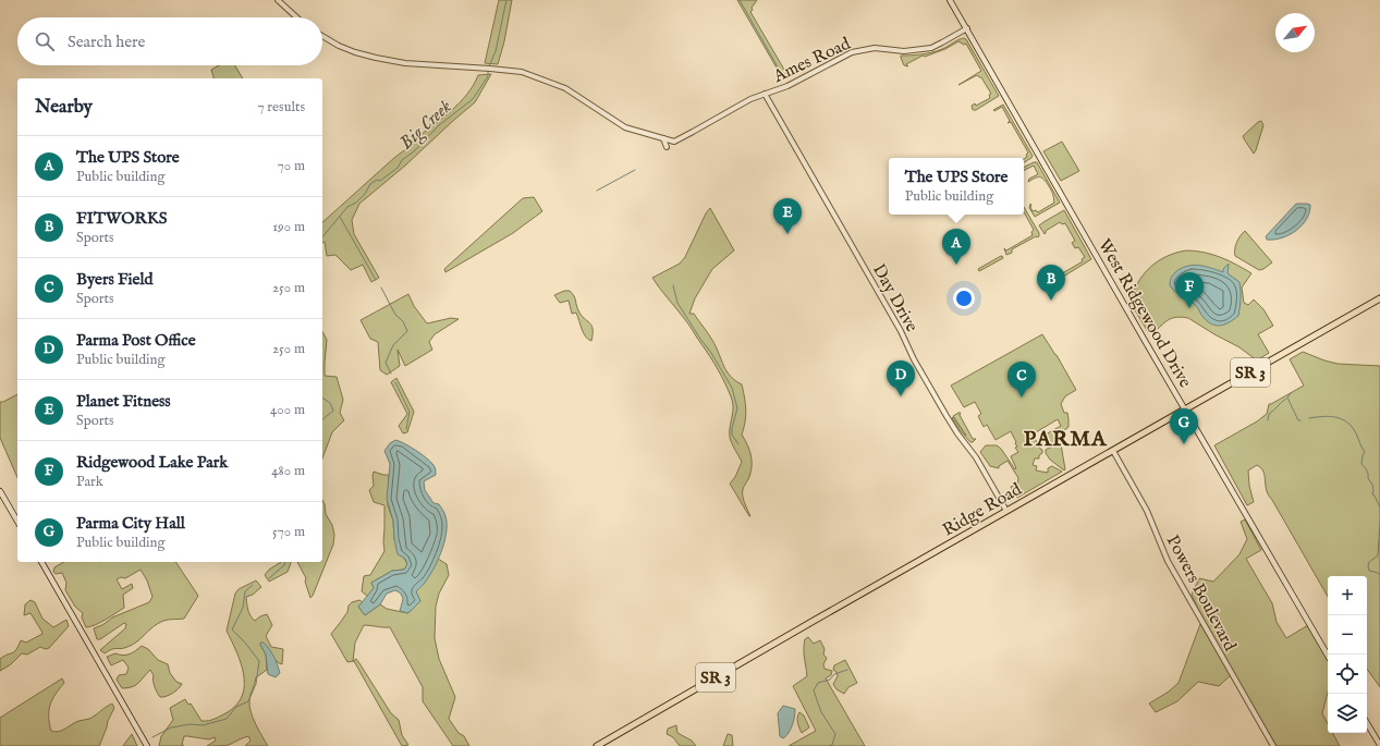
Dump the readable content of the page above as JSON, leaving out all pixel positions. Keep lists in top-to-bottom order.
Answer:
{
  "streets": {
    "main road": ["West Ridgewood Drive", "SR 3", "Ridge Road"],
    "street": ["Ames Road", "Day Drive", "Powers Boulevard"]
  },
  "crossings": [
    ["Ames Road", "Day Drive"],
    ["Ames Road", "West Ridgewood Drive"],
    ["Day Drive", "Ridge Road"],
    ["West Ridgewood Drive", "Ridge Road"],
    ["Ridge Road", "Powers Boulevard"]
  ],
  "districts": ["PARMA"],
  "water": ["Big Creek"],
  "north": "top right",
  "page": {
    "search": "Search here",
    "heading": ["Nearby", "7 results"],
    "list": [
      {
        "mark": "A",
        "name": "The UPS Store",
        "note": "Public building",
        "value": "70 m"
      },
      {
        "mark": "B",
        "name": "FITWORKS",
        "note": "Sports",
        "value": "190 m"
      },
      {
        "mark": "C",
        "name": "Byers Field",
        "note": "Sports",
        "value": "250 m"
      },
      {
        "mark": "D",
        "name": "Parma Post Office",
        "note": "Public building",
        "value": "250 m"
      },
      {
        "mark": "E",
        "name": "Planet Fitness",
        "note": "Sports",
        "value": "400 m"
      },
      {
        "mark": "F",
        "name": "Ridgewood Lake Park",
        "note": "Park",
        "value": "480 m"
      },
      {
        "mark": "G",
        "name": "Parma City Hall",
        "note": "Public building",
        "value": "570 m"
      }
    ],
    "popup": ["The UPS Store", "Public building"],
    "pins": [
      "E",
      "A",
      "B",
      "F",
      "D",
      "C",
      "G"
    ],
    "map_buttons": ["+", "−"]
  }
}
